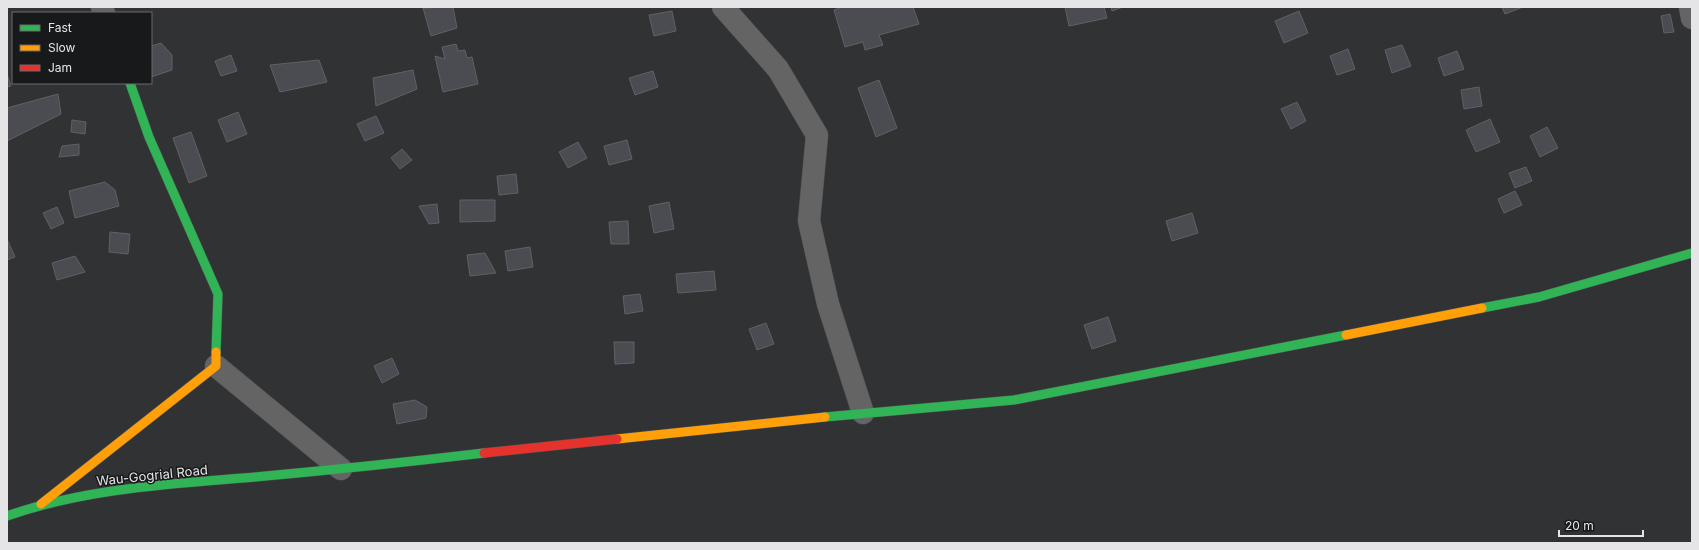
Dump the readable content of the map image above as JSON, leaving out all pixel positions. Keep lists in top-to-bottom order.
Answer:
{
  "streets": {
    "main road": ["Wau-Gogrial Road"]
  },
  "legend": ["Fast", "Slow", "Jam"],
  "scale_bar": "20 m"
}
